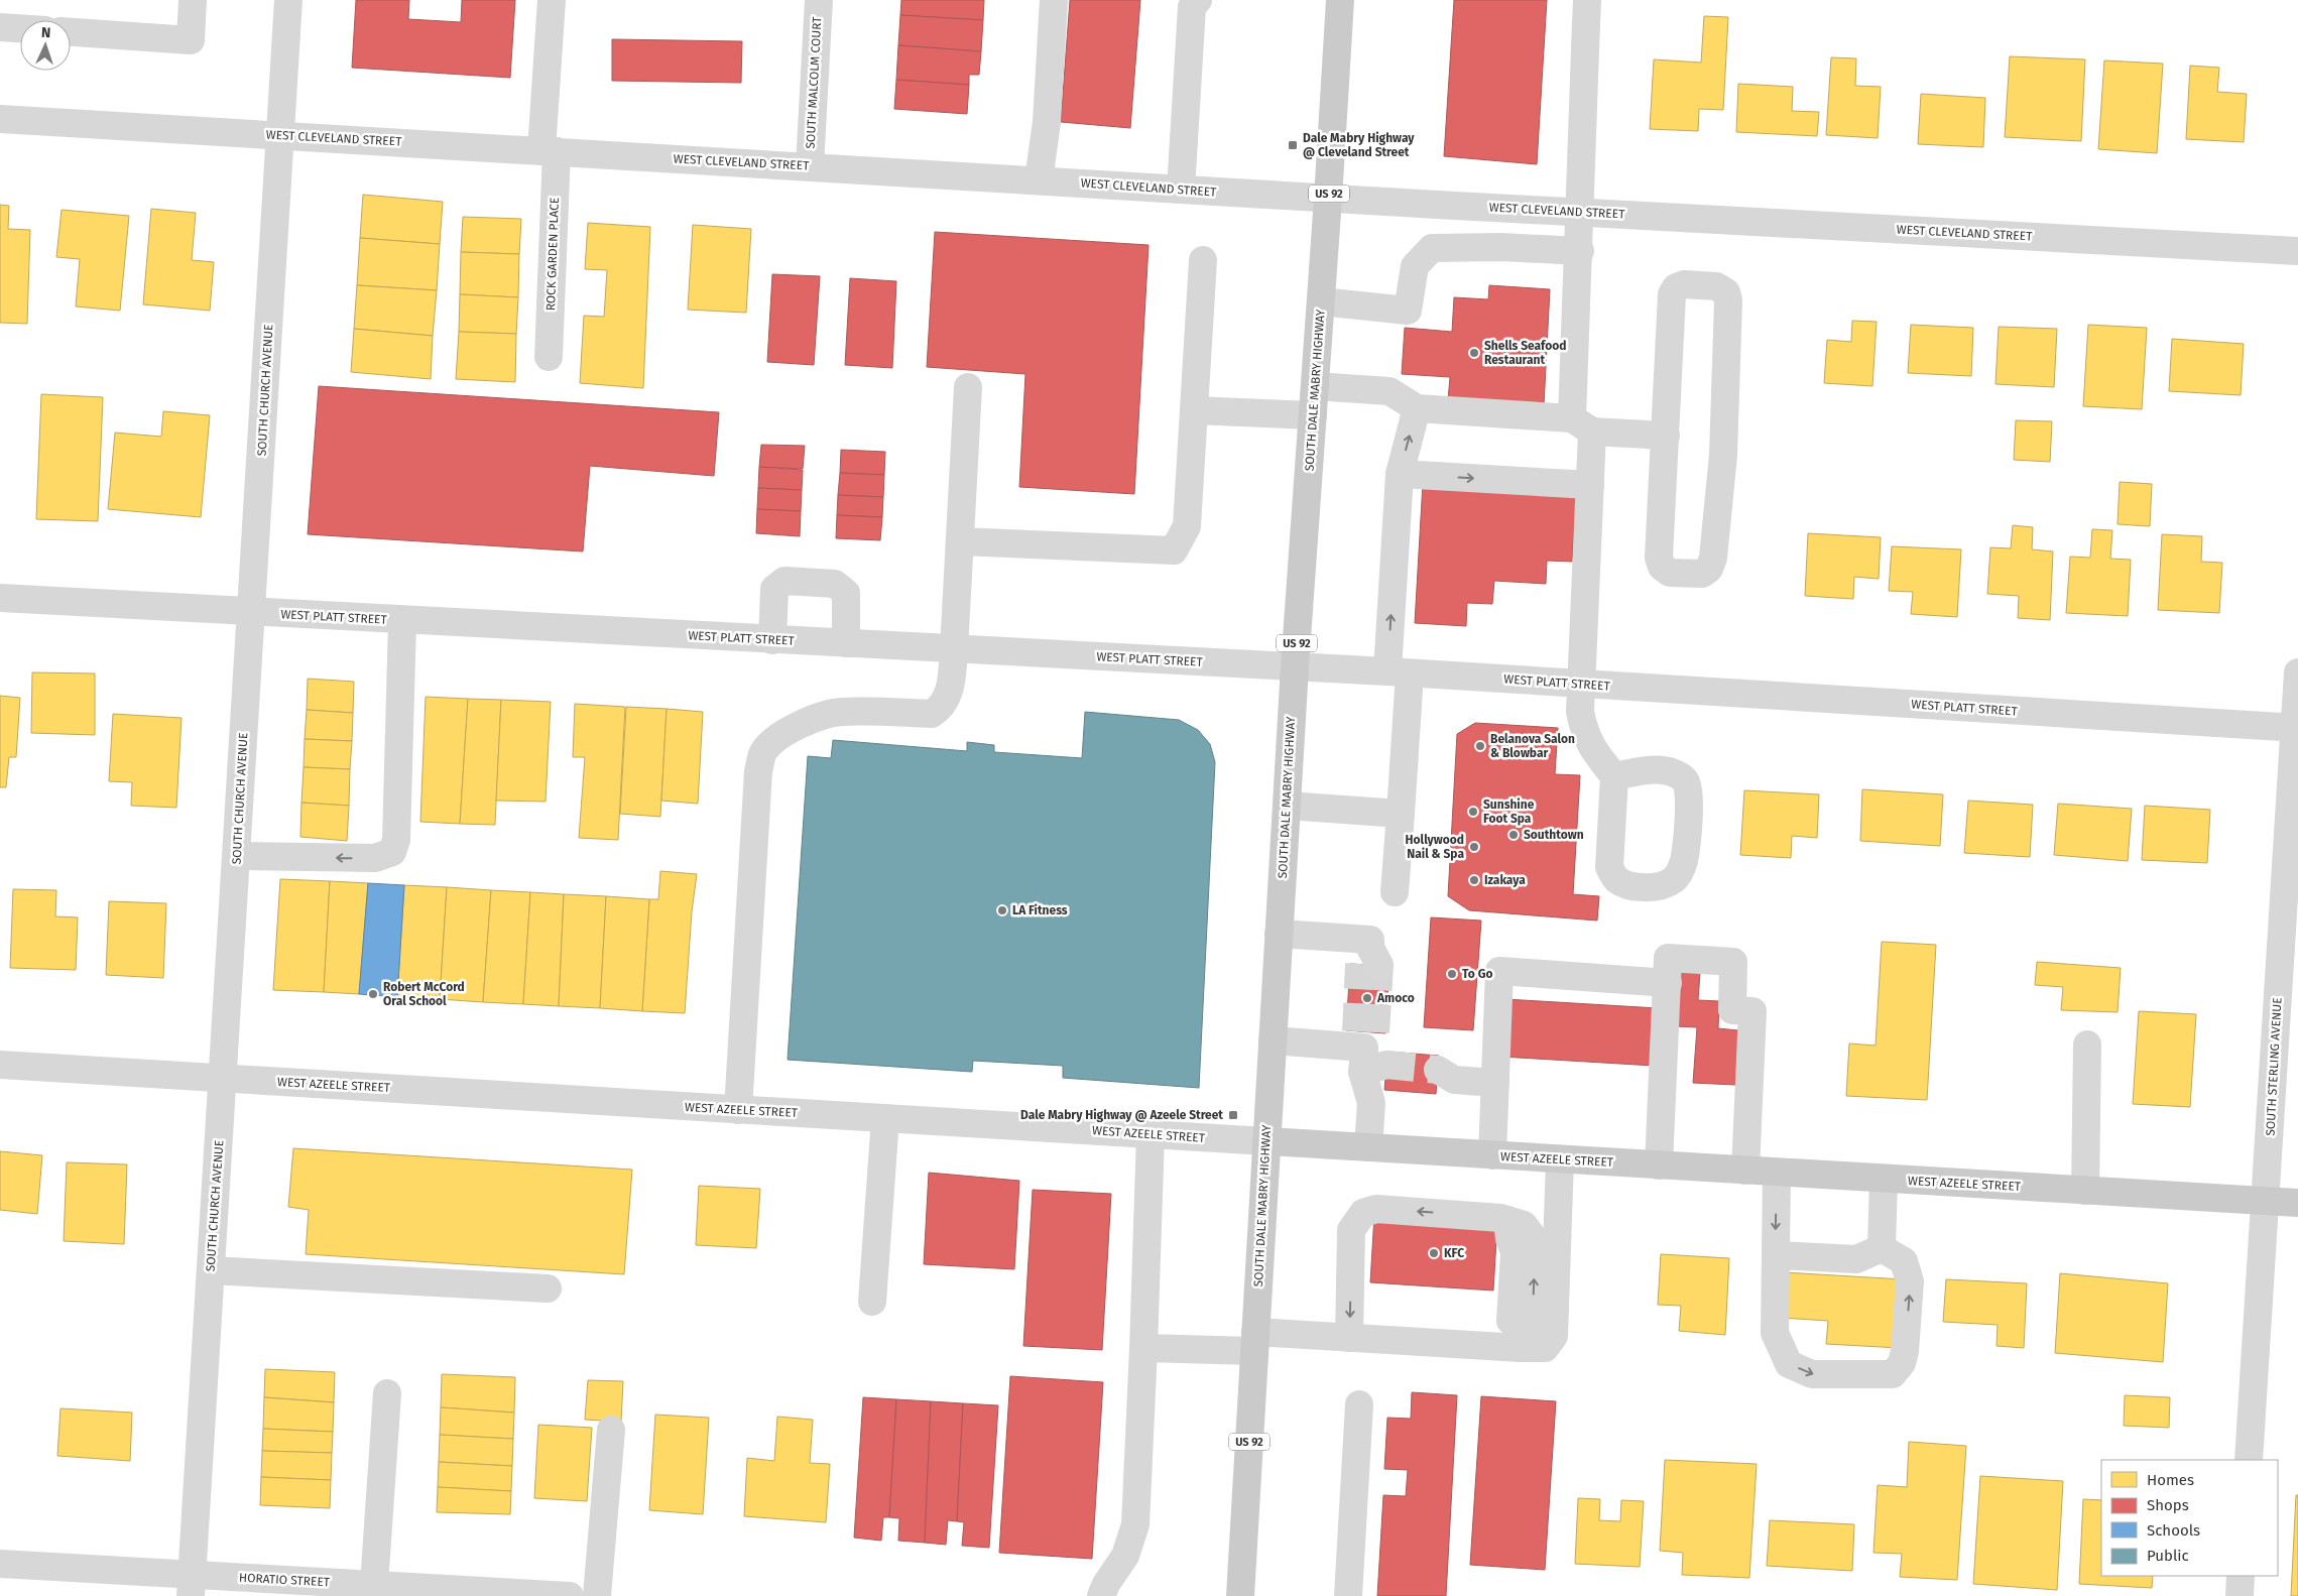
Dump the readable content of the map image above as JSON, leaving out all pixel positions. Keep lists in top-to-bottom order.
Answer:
{
  "streets": {
    "main road": ["US 92", "SOUTH DALE MABRY HIGHWAY", "WEST AZEELE STREET"],
    "street": [
      "SOUTH MALCOLM COURT",
      "WEST CLEVELAND STREET",
      "ROCK GARDEN PLACE",
      "SOUTH CHURCH AVENUE",
      "WEST PLATT STREET",
      "SOUTH STERLING AVENUE",
      "HORATIO STREET"
    ]
  },
  "crossings": [
    ["SOUTH MALCOLM COURT", "WEST CLEVELAND STREET"],
    ["WEST CLEVELAND STREET", "ROCK GARDEN PLACE"],
    ["WEST CLEVELAND STREET", "SOUTH CHURCH AVENUE"],
    ["WEST CLEVELAND STREET", "SOUTH DALE MABRY HIGHWAY"],
    ["SOUTH CHURCH AVENUE", "WEST PLATT STREET"],
    ["SOUTH CHURCH AVENUE", "WEST AZEELE STREET"],
    ["SOUTH CHURCH AVENUE", "HORATIO STREET"],
    ["SOUTH DALE MABRY HIGHWAY", "WEST PLATT STREET"],
    ["SOUTH DALE MABRY HIGHWAY", "WEST AZEELE STREET"],
    ["WEST PLATT STREET", "SOUTH STERLING AVENUE"],
    ["SOUTH STERLING AVENUE", "WEST AZEELE STREET"]
  ],
  "places": {
    "transit": ["Dale Mabry Highway @ Cleveland Street", "Dale Mabry Highway @ Azeele Street"],
    "other": [
      "Shells Seafood Restaurant",
      "Belanova Salon & Blowbar",
      "Sunshine Foot Spa",
      "Southtown",
      "Hollywood Nail & Spa",
      "Izakaya",
      "LA Fitness",
      "To Go",
      "Robert McCord Oral School",
      "Amoco",
      "KFC"
    ]
  },
  "legend": [
    "Homes",
    "Shops",
    "Schools",
    "Public"
  ],
  "north": "top"
}
